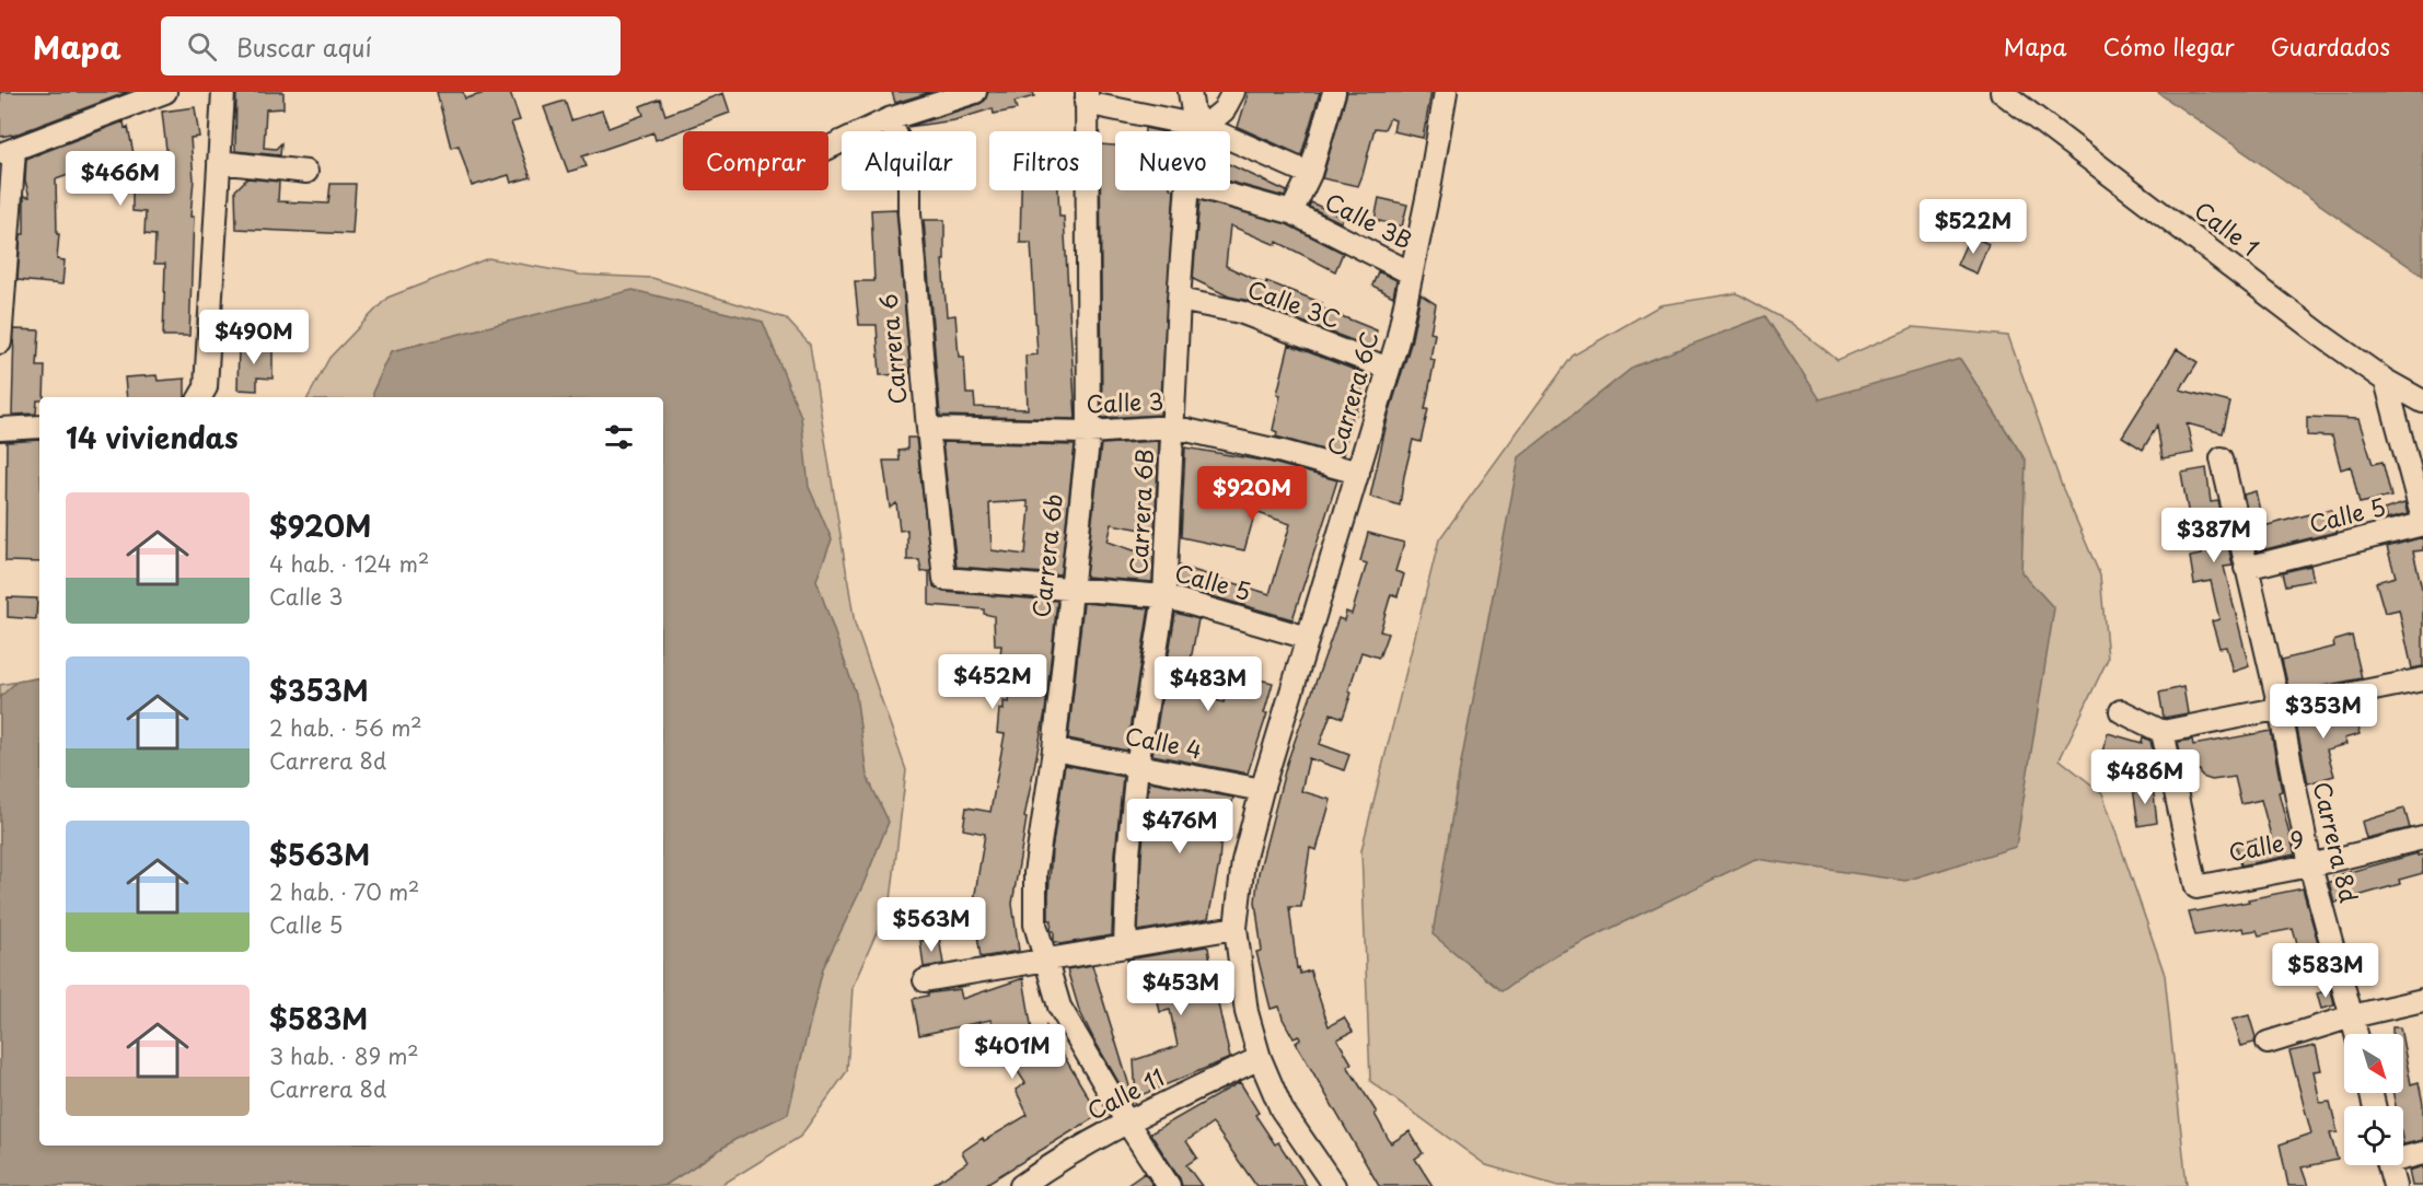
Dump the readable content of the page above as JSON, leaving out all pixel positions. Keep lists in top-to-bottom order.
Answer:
{
  "streets": {
    "street": [
      "Calle 3B",
      "Calle 1",
      "Calle 3C",
      "Carrera 6",
      "Carrera 6C",
      "Calle 3",
      "Carrera 6B",
      "Calle 5",
      "Carrera 6b",
      "Calle 4",
      "Carrera 8d",
      "Calle 9",
      "Calle 11"
    ]
  },
  "crossings": [
    ["Calle 3B", "Carrera 6C"],
    ["Calle 3C", "Carrera 6C"],
    ["Calle 3C", "Carrera 6B"],
    ["Carrera 6", "Calle 3"],
    ["Carrera 6", "Calle 5"],
    ["Carrera 6C", "Calle 3"],
    ["Carrera 6C", "Calle 5"],
    ["Carrera 6C", "Calle 4"],
    ["Carrera 6C", "Calle 11"],
    ["Calle 3", "Carrera 6B"],
    ["Calle 3", "Carrera 6b"],
    ["Carrera 6B", "Calle 5"],
    ["Carrera 6B", "Calle 4"],
    ["Calle 5", "Carrera 6b"],
    ["Calle 5", "Carrera 8d"],
    ["Carrera 6b", "Calle 4"],
    ["Carrera 6b", "Calle 11"],
    ["Carrera 8d", "Calle 9"]
  ],
  "north": "bottom right",
  "page": {
    "header": "Mapa",
    "search": "Buscar aquí",
    "nav": ["Mapa", "Cómo llegar", "Guardados"],
    "chip": [
      "Comprar",
      "Alquilar",
      "Filtros",
      "Nuevo"
    ],
    "price": [
      "$466M",
      "$522M",
      "$490M",
      "$920M",
      "$387M",
      "$452M",
      "$483M",
      "$353M",
      "$486M",
      "$476M",
      "$563M",
      "$583M",
      "$453M",
      "$401M"
    ],
    "heading": "14 viviendas",
    "list": [
      {
        "name": "$920M",
        "note": "4 hab. · 124 m² · Calle 3"
      },
      {
        "name": "$353M",
        "note": "2 hab. · 56 m² · Carrera 8d"
      },
      {
        "name": "$563M",
        "note": "2 hab. · 70 m² · Calle 5"
      },
      {
        "name": "$583M",
        "note": "3 hab. · 89 m² · Carrera 8d"
      }
    ]
  }
}
